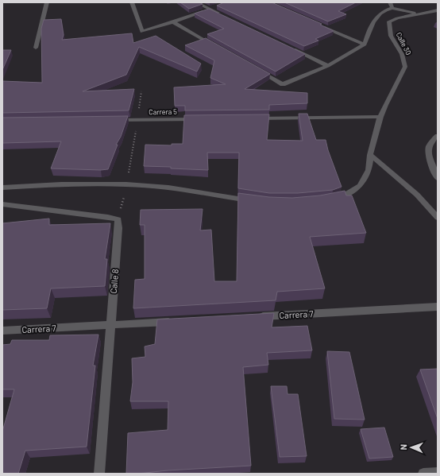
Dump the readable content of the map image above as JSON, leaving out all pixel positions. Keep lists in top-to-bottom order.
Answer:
{
  "streets": {
    "street": [
      "Calle 30",
      "Carrera 5",
      "Calle 8",
      "Carrera 7"
    ]
  },
  "crossings": [
    ["Calle 8", "Carrera 7"]
  ],
  "north": "left"
}
